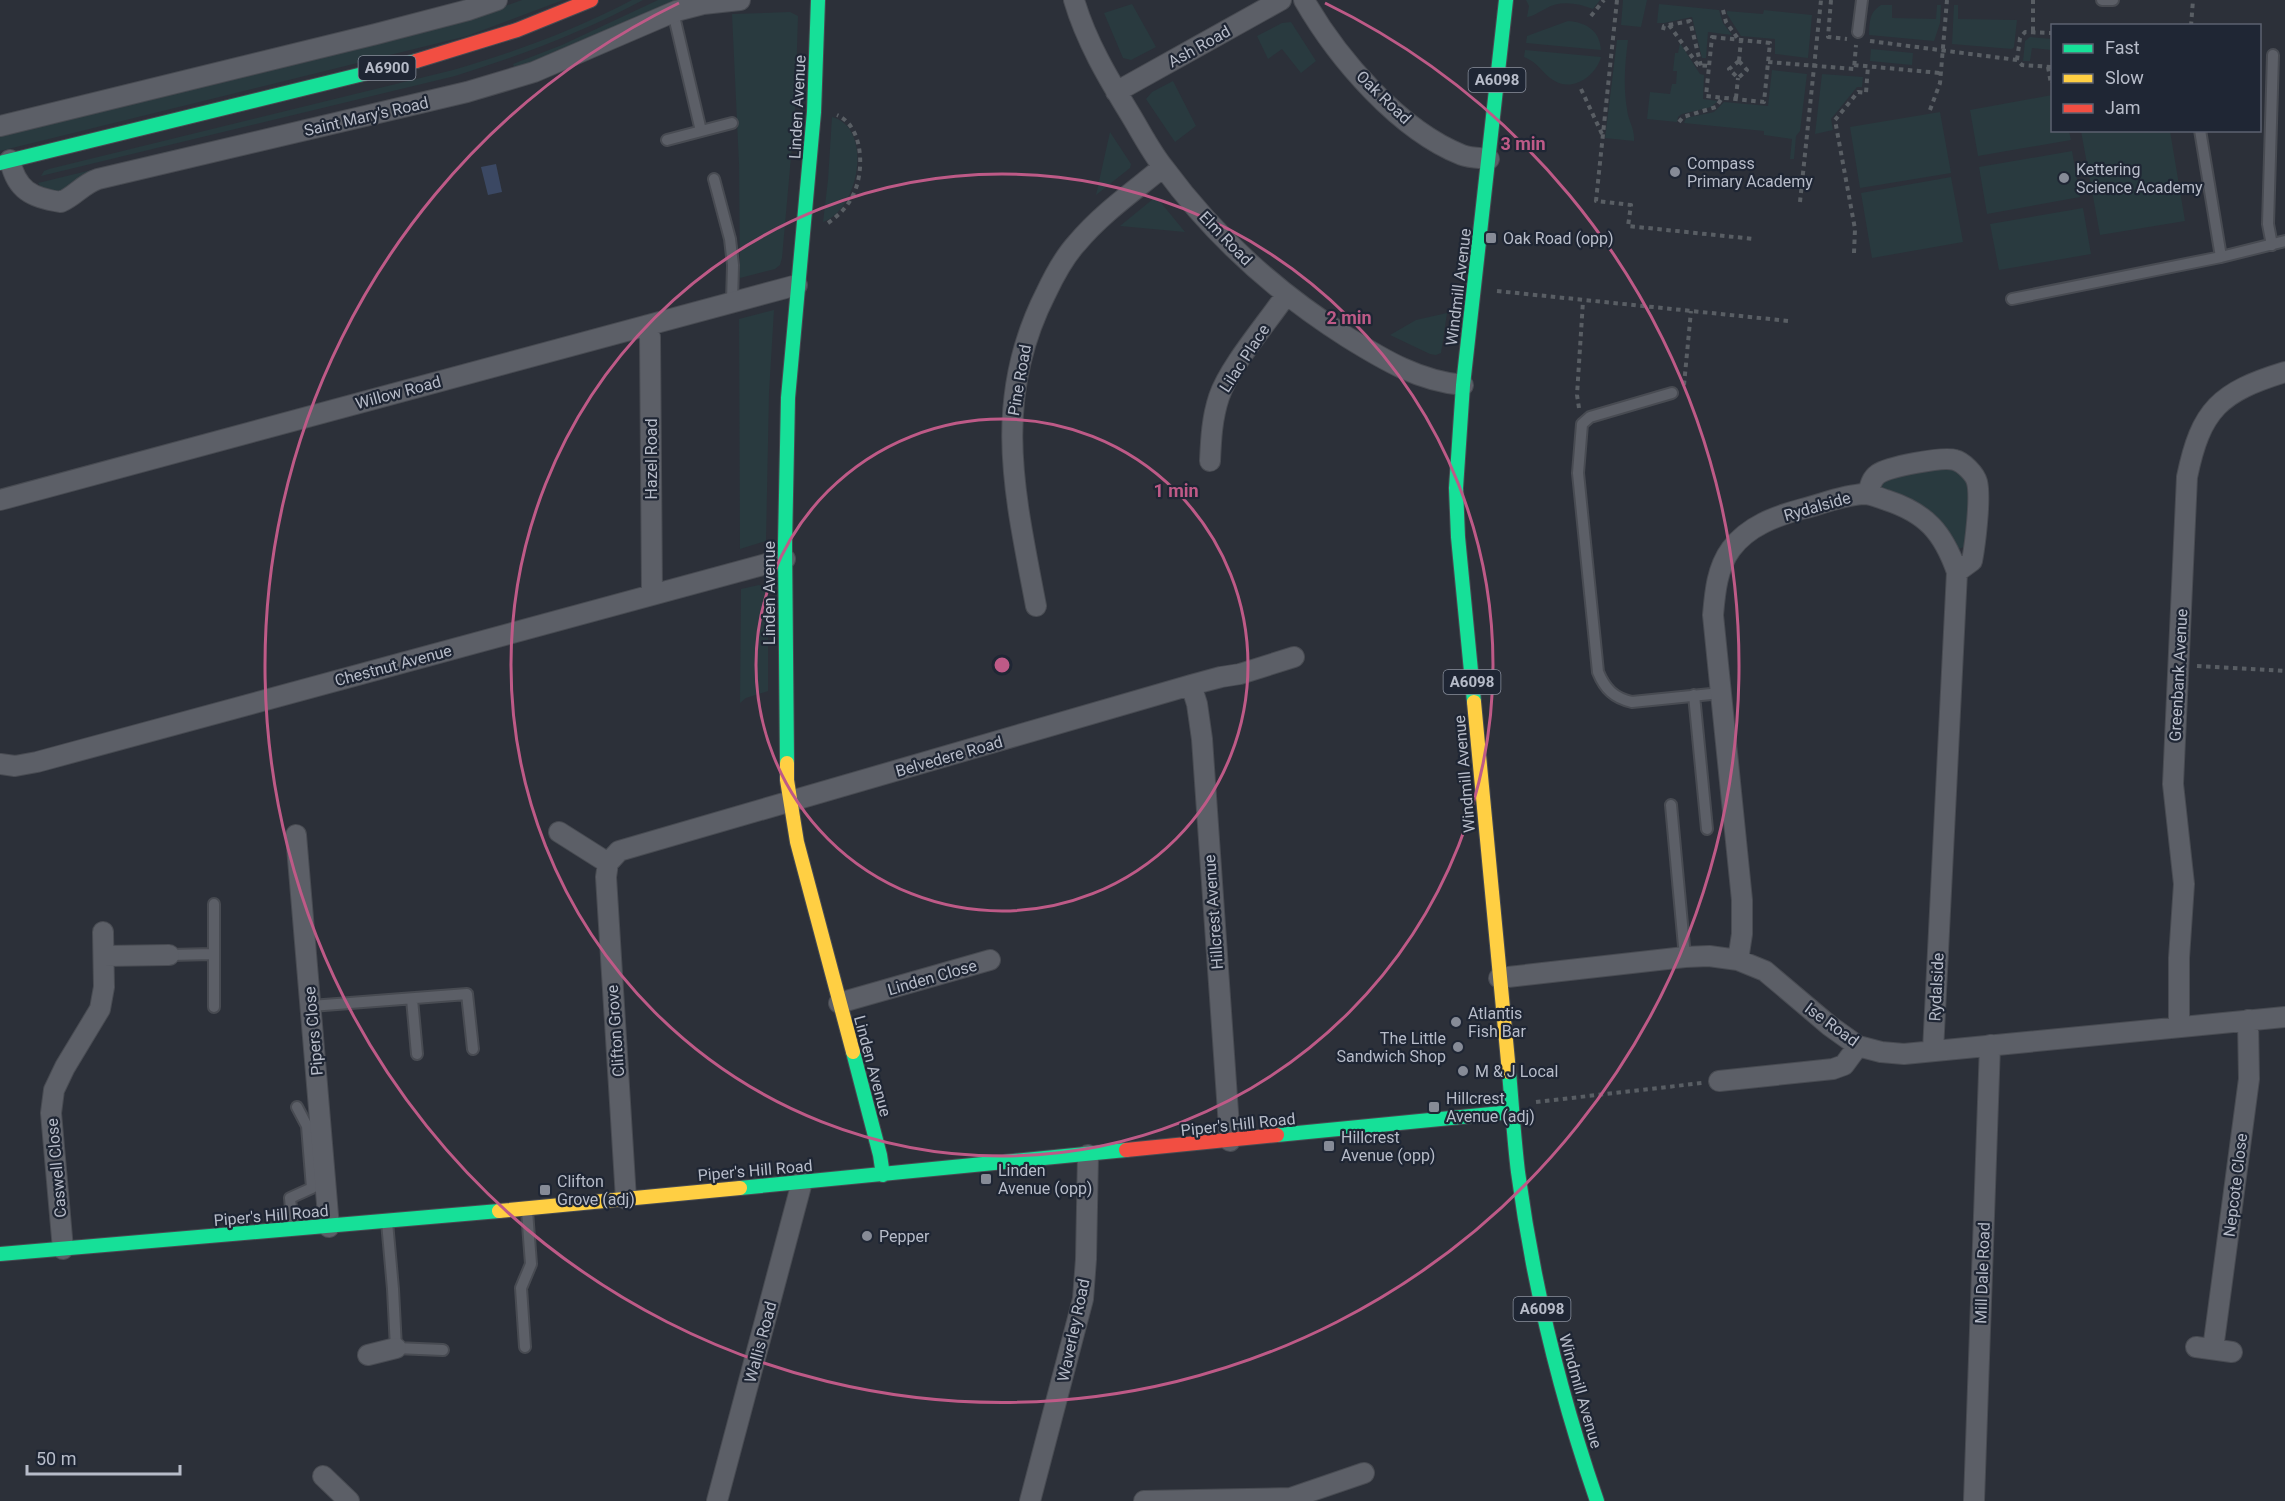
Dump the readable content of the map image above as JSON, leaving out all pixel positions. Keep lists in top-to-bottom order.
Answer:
{
  "streets": {
    "street": [
      "Ash Road",
      "A6900",
      "A6098",
      "Oak Road",
      "Linden Avenue",
      "Saint Mary's Road",
      "Elm Road",
      "Windmill Avenue",
      "Lilac Place",
      "Pine Road",
      "Willow Road",
      "Hazel Road",
      "Rydalside",
      "Chestnut Avenue",
      "Greenbank Avenue",
      "Belvedere Road",
      "Hillcrest Avenue",
      "Linden Close",
      "Ise Road",
      "Pipers Close",
      "Clifton Grove",
      "Piper's Hill Road",
      "Caswell Close",
      "Nepcote Close",
      "Mill Dale Road",
      "Waverley Road",
      "Wallis Road"
    ]
  },
  "crossings": [
    ["Ash Road", "Elm Road"],
    ["Oak Road", "Windmill Avenue"],
    ["Linden Avenue", "Willow Road"],
    ["Linden Avenue", "Chestnut Avenue"],
    ["Linden Avenue", "Belvedere Road"],
    ["Linden Avenue", "Linden Close"],
    ["Linden Avenue", "Piper's Hill Road"],
    ["Elm Road", "Windmill Avenue"],
    ["Elm Road", "Lilac Place"],
    ["Elm Road", "Pine Road"],
    ["Windmill Avenue", "Ise Road"],
    ["Windmill Avenue", "Piper's Hill Road"],
    ["Willow Road", "Hazel Road"],
    ["Hazel Road", "Chestnut Avenue"],
    ["Rydalside", "Ise Road"],
    ["Greenbank Avenue", "Ise Road"],
    ["Belvedere Road", "Hillcrest Avenue"],
    ["Belvedere Road", "Clifton Grove"],
    ["Hillcrest Avenue", "Piper's Hill Road"],
    ["Ise Road", "Nepcote Close"],
    ["Ise Road", "Mill Dale Road"],
    ["Pipers Close", "Piper's Hill Road"],
    ["Clifton Grove", "Piper's Hill Road"],
    ["Piper's Hill Road", "Caswell Close"],
    ["Piper's Hill Road", "Waverley Road"],
    ["Piper's Hill Road", "Wallis Road"]
  ],
  "places": {
    "other": [
      "Compass Primary Academy",
      "Kettering Science Academy",
      "Atlantis Fish Bar",
      "The Little Sandwich Shop",
      "M & J Local",
      "Pepper"
    ],
    "transit": [
      "Oak Road (opp)",
      "Hillcrest Avenue (adj)",
      "Hillcrest Avenue (opp)",
      "Linden Avenue (opp)",
      "Clifton Grove (adj)"
    ]
  },
  "legend": ["Fast", "Slow", "Jam"],
  "scale_bar": "50 m",
  "rings": ["3 min", "2 min", "1 min"]
}
